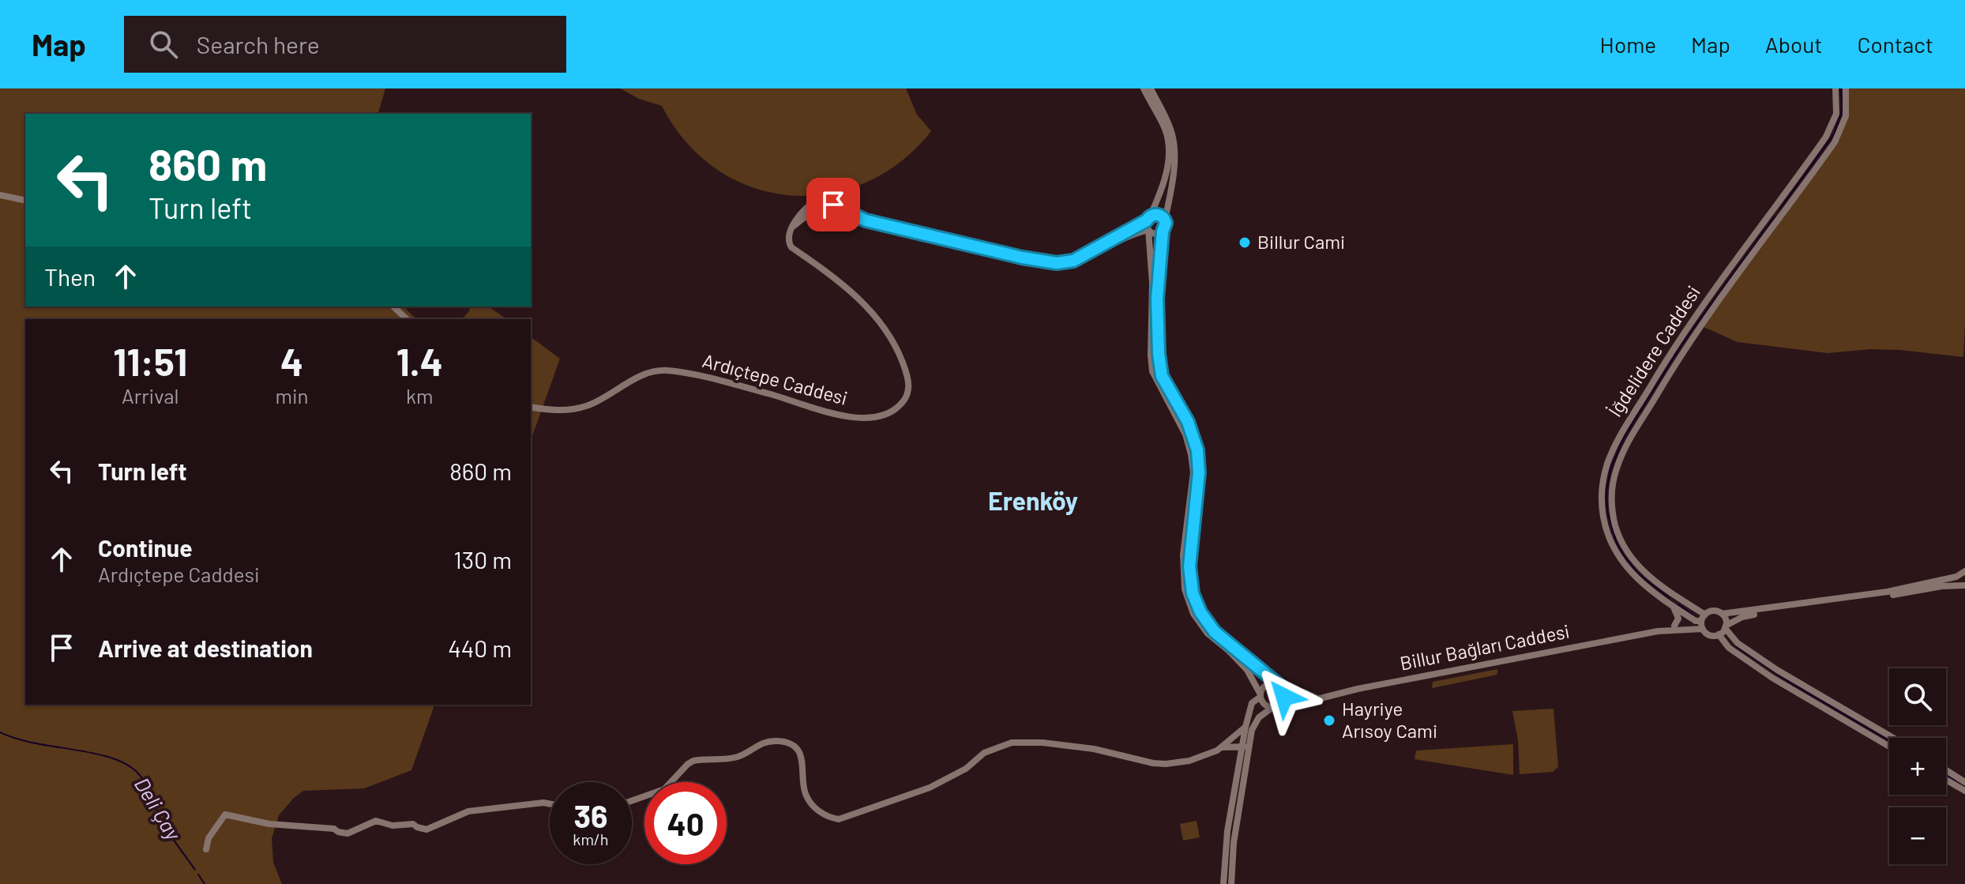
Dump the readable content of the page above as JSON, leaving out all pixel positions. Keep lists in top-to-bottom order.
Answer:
{
  "streets": {
    "street": ["İğdelidere Caddesi", "Ardıçtepe Caddesi", "Billur Bağları Caddesi"]
  },
  "districts": ["Erenköy"],
  "water": ["Deli Çay"],
  "places": ["Billur Cami", "Hayriye Arısoy Cami"],
  "page": {
    "header": "Map",
    "search": "Search here",
    "nav": [
      "Home",
      "Map",
      "About",
      "Contact"
    ],
    "turn": ["860 m", "Turn left"],
    "then": "Then",
    "eta": [
      "11:51",
      "Arrival",
      "4",
      "min",
      "1.4",
      "km"
    ],
    "list": [
      {
        "name": "Turn left",
        "value": "860 m"
      },
      {
        "name": "Continue",
        "note": "Ardıçtepe Caddesi",
        "value": "130 m"
      },
      {
        "name": "Arrive at destination",
        "value": "440 m"
      }
    ],
    "map_buttons": ["+", "−"],
    "speed": "36 km/h",
    "limit": "40"
  }
}
